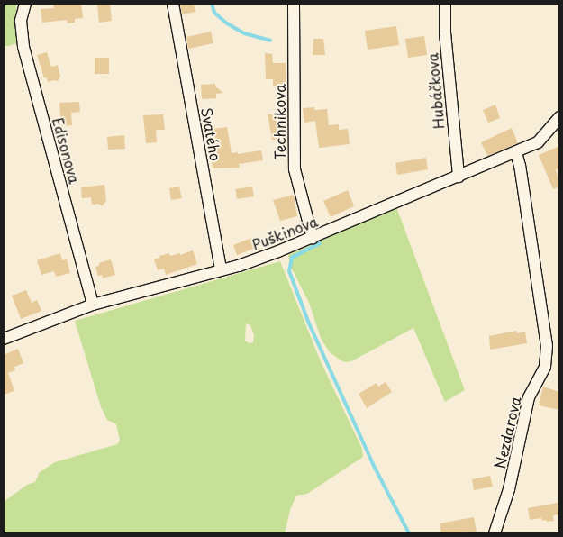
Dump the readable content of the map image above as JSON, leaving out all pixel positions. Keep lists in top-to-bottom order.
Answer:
{
  "streets": {
    "street": [
      "Hubáčkova",
      "Technikova",
      "Svatého",
      "Edisonova",
      "Puškinova",
      "Nezdarova"
    ]
  },
  "crossings": [
    ["Hubáčkova", "Puškinova"],
    ["Technikova", "Puškinova"],
    ["Svatého", "Puškinova"],
    ["Edisonova", "Puškinova"],
    ["Puškinova", "Nezdarova"]
  ]
}
